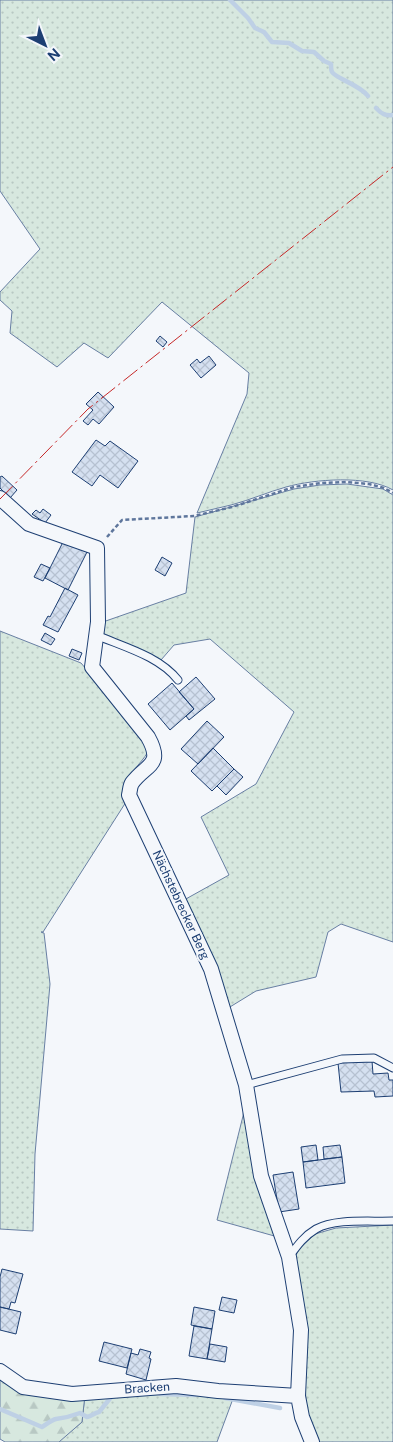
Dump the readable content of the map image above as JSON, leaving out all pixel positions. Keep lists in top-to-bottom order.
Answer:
{
  "streets": {
    "street": ["Nächstebrecker Berg", "Bracken"]
  },
  "crossings": [
    ["Nächstebrecker Berg", "Bracken"]
  ],
  "north": "bottom right"
}
